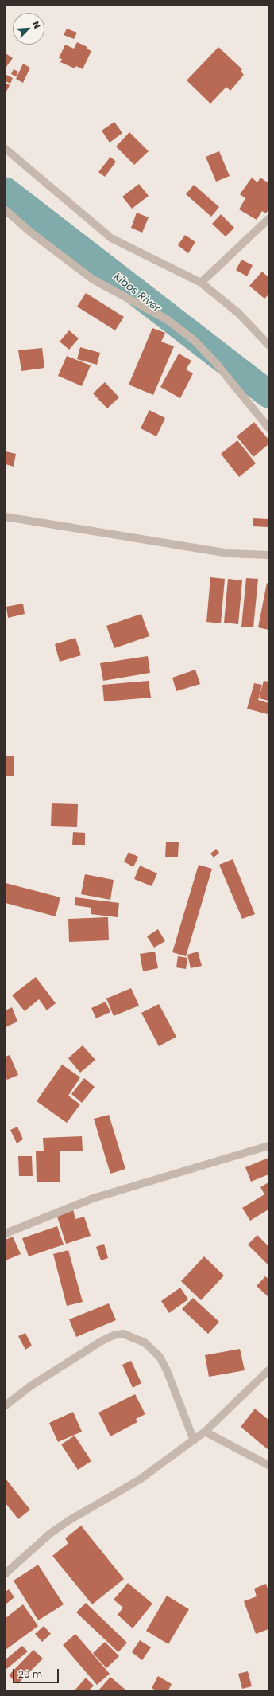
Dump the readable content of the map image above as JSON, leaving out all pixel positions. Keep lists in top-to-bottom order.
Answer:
{
  "water": ["Kibos River"],
  "scale_bar": "20 m",
  "north": "top right"
}
